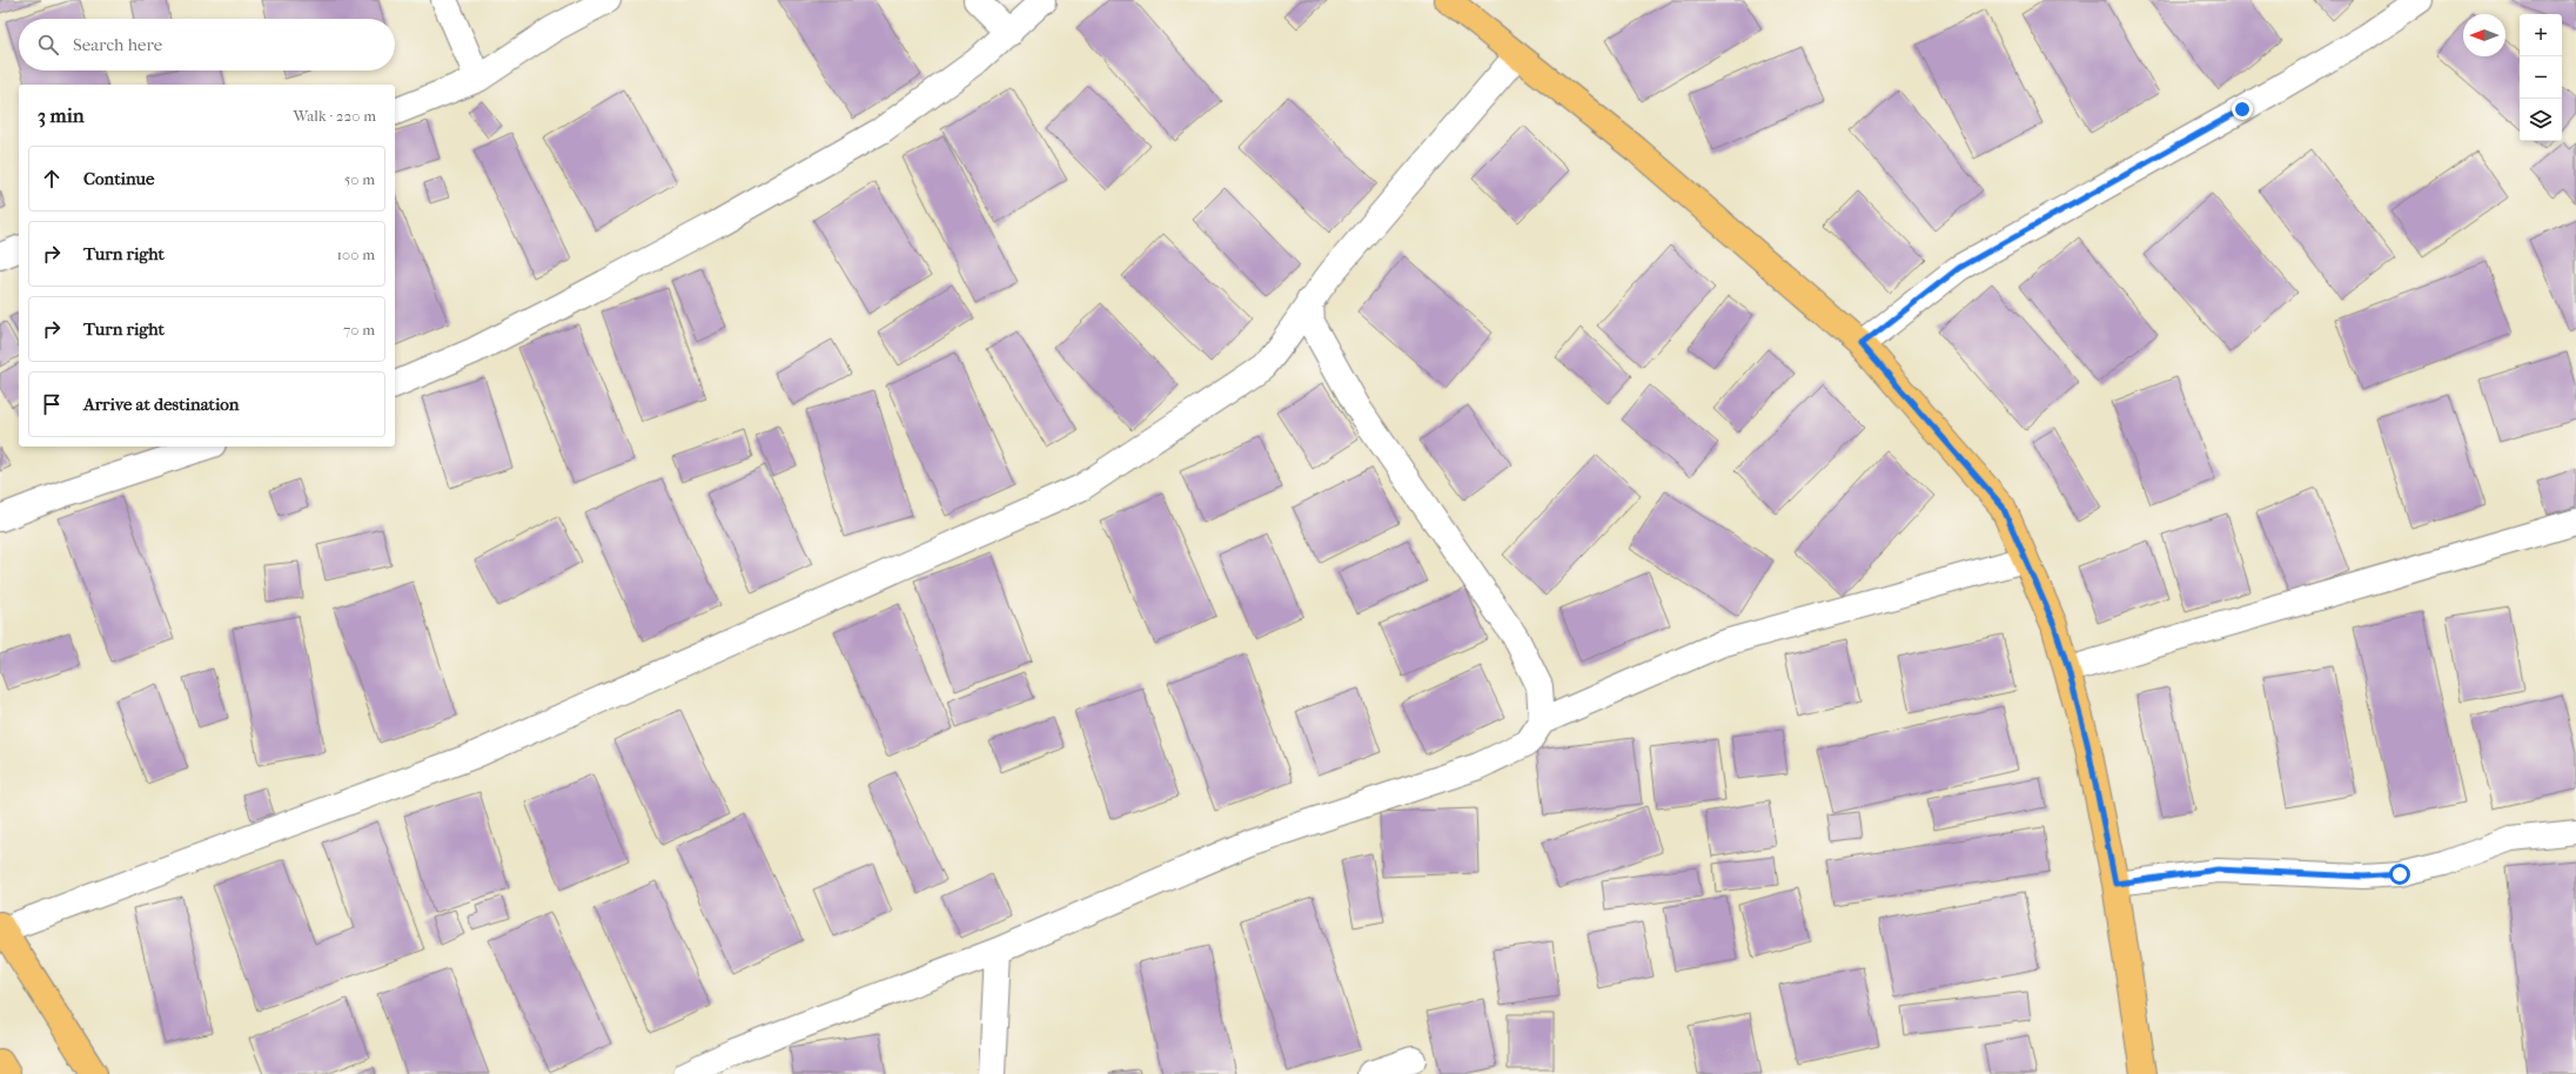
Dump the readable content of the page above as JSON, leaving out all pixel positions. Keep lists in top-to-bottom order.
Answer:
{
  "north": "left",
  "page": {
    "map_buttons": ["+", "−"],
    "search": "Search here",
    "heading": ["3 min", "Walk · 220 m"],
    "list": [
      ["Continue", "50 m"],
      ["Turn right", "100 m"],
      ["Turn right", "70 m"],
      "Arrive at destination"
    ]
  }
}
